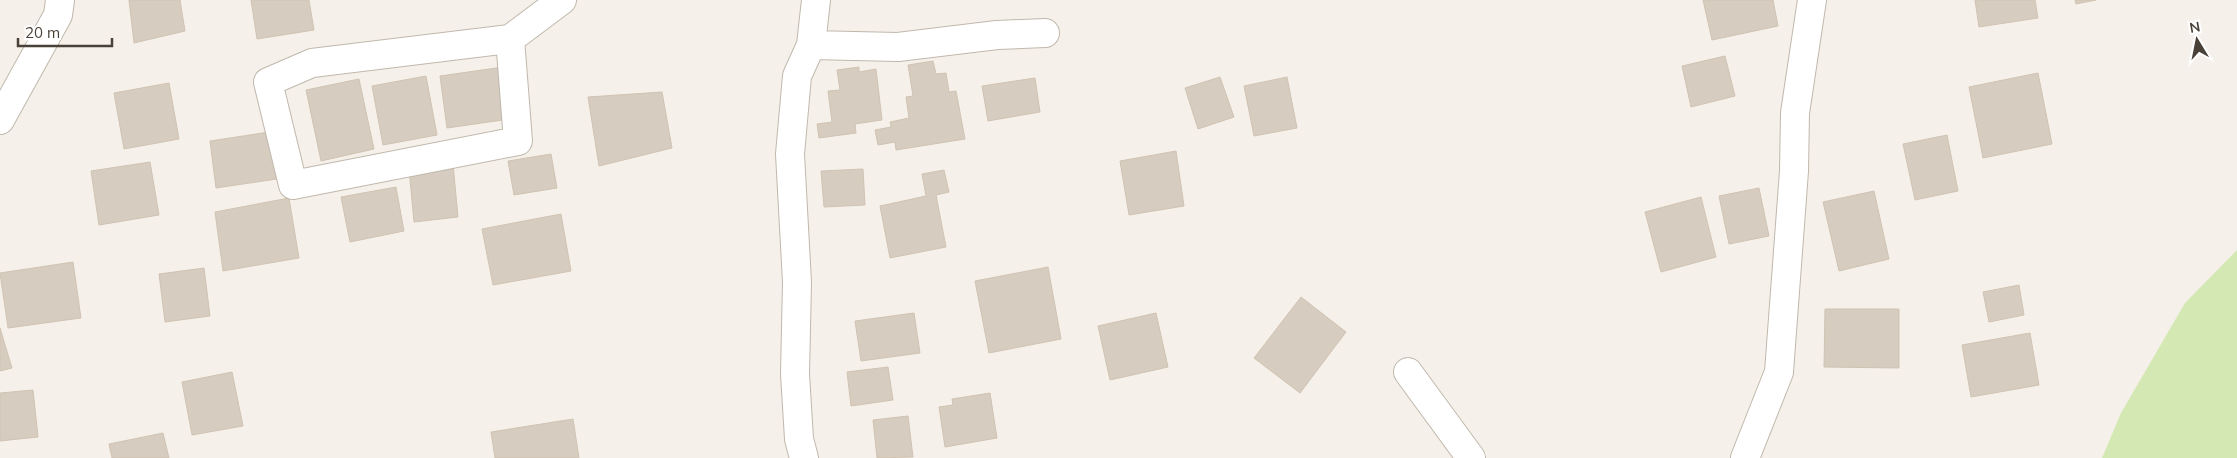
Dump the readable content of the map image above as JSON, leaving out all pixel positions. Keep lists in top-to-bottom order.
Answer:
{
  "scale_bar": "20 m",
  "north": "top"
}
